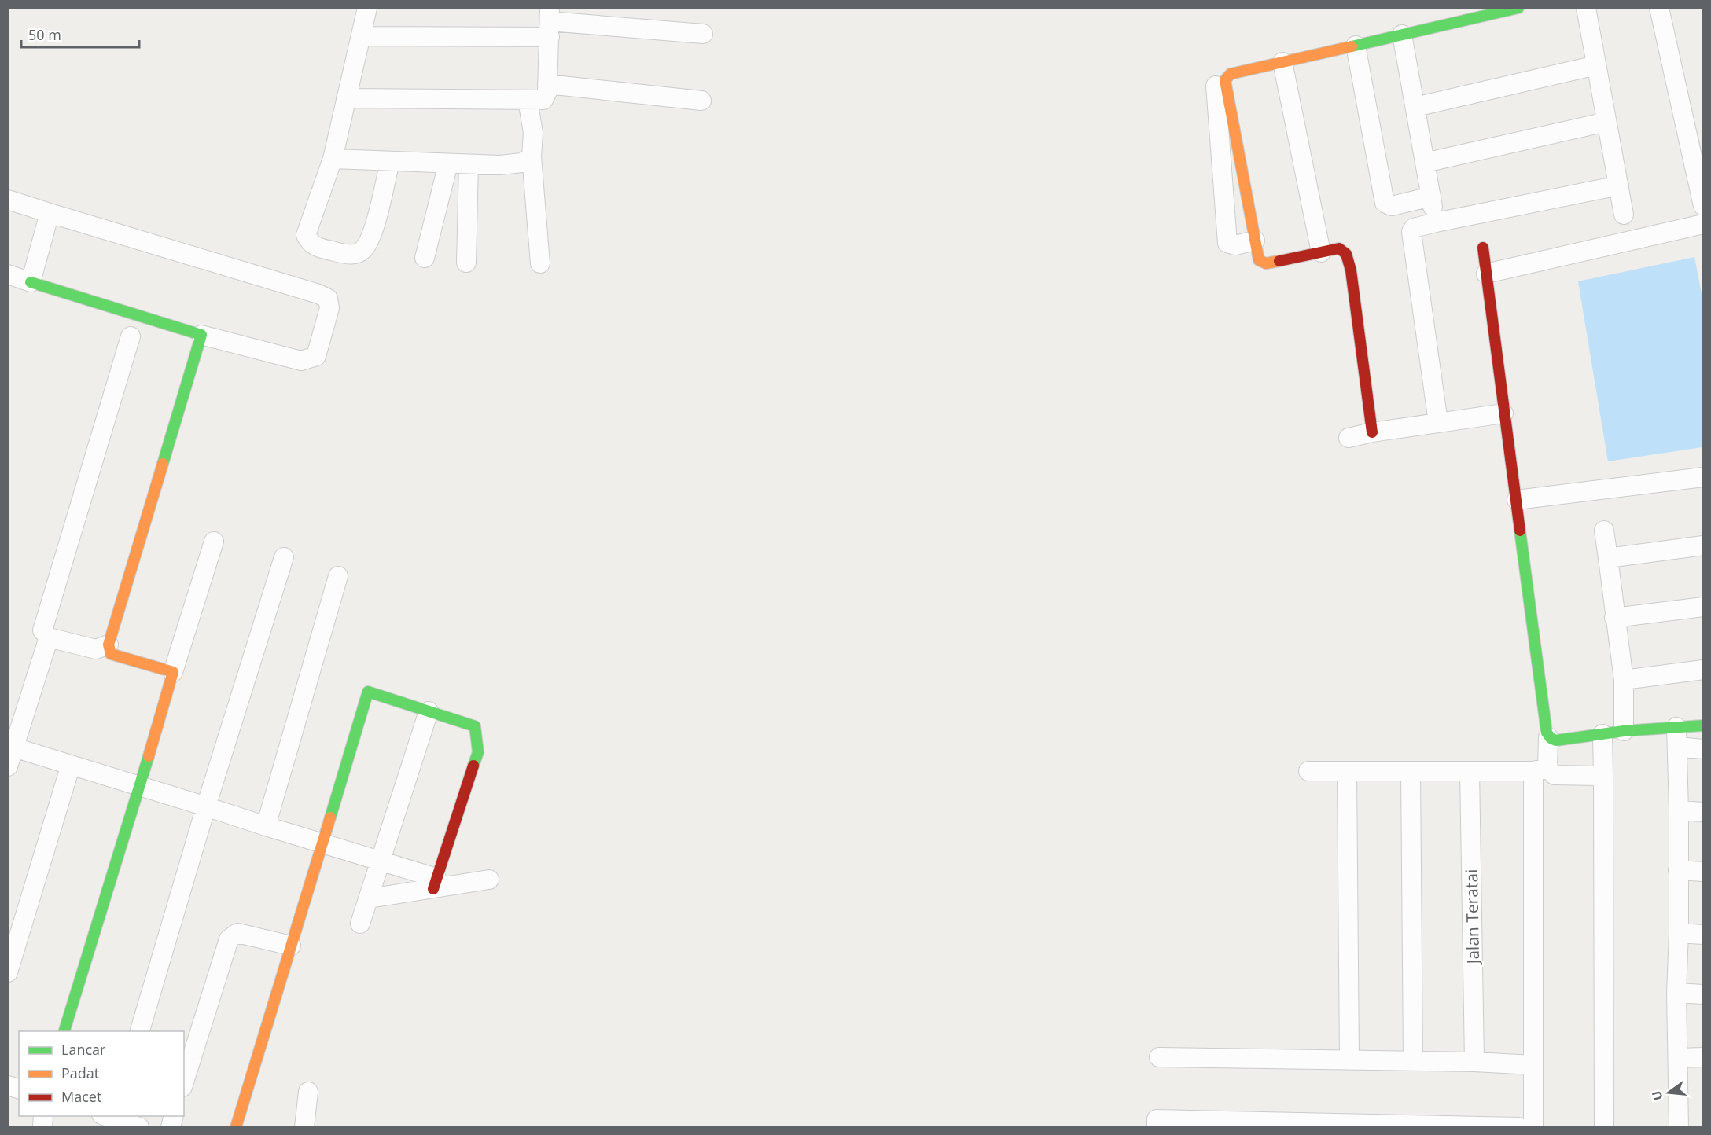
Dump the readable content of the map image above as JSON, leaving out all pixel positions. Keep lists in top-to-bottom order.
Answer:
{
  "streets": {
    "street": ["Jalan Teratai"]
  },
  "legend": ["Lancar", "Padat", "Macet"],
  "scale_bar": "50 m",
  "north": "left"
}
